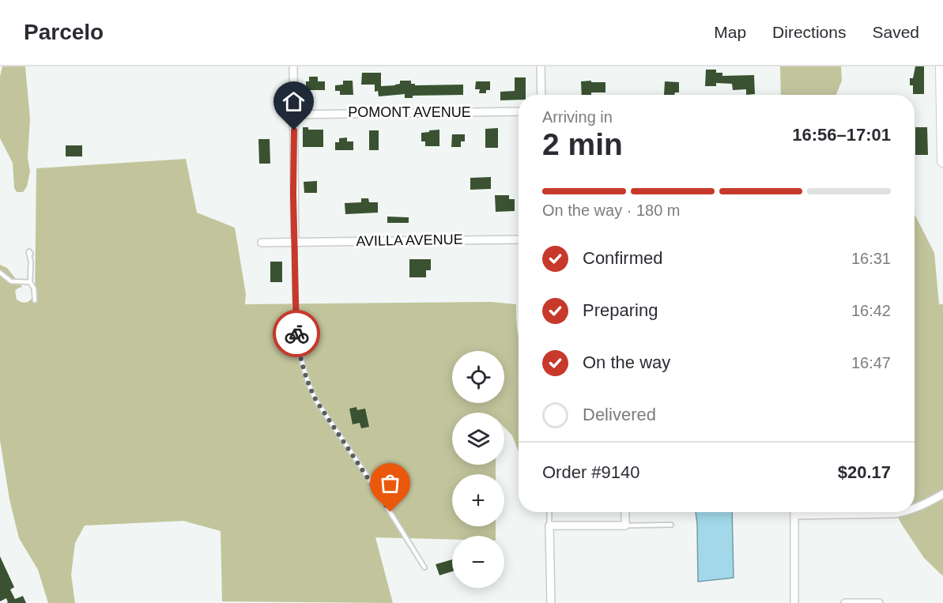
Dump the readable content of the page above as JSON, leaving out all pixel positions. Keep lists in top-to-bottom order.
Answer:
{
  "streets": {
    "street": ["POMONT AVENUE", "AVILLA AVENUE"]
  },
  "page": {
    "header": "Parcelo",
    "nav": ["Map", "Directions", "Saved"],
    "heading": ["2 min", "Arriving in", "16:56–17:01"],
    "panel": ["Order #9140", "$20.17"],
    "bar": "On the way · 180 m",
    "list": [
      ["Confirmed", "16:31"],
      ["Preparing", "16:42"],
      ["On the way", "16:47"],
      "Delivered"
    ],
    "map_buttons": ["+", "−"]
  }
}
